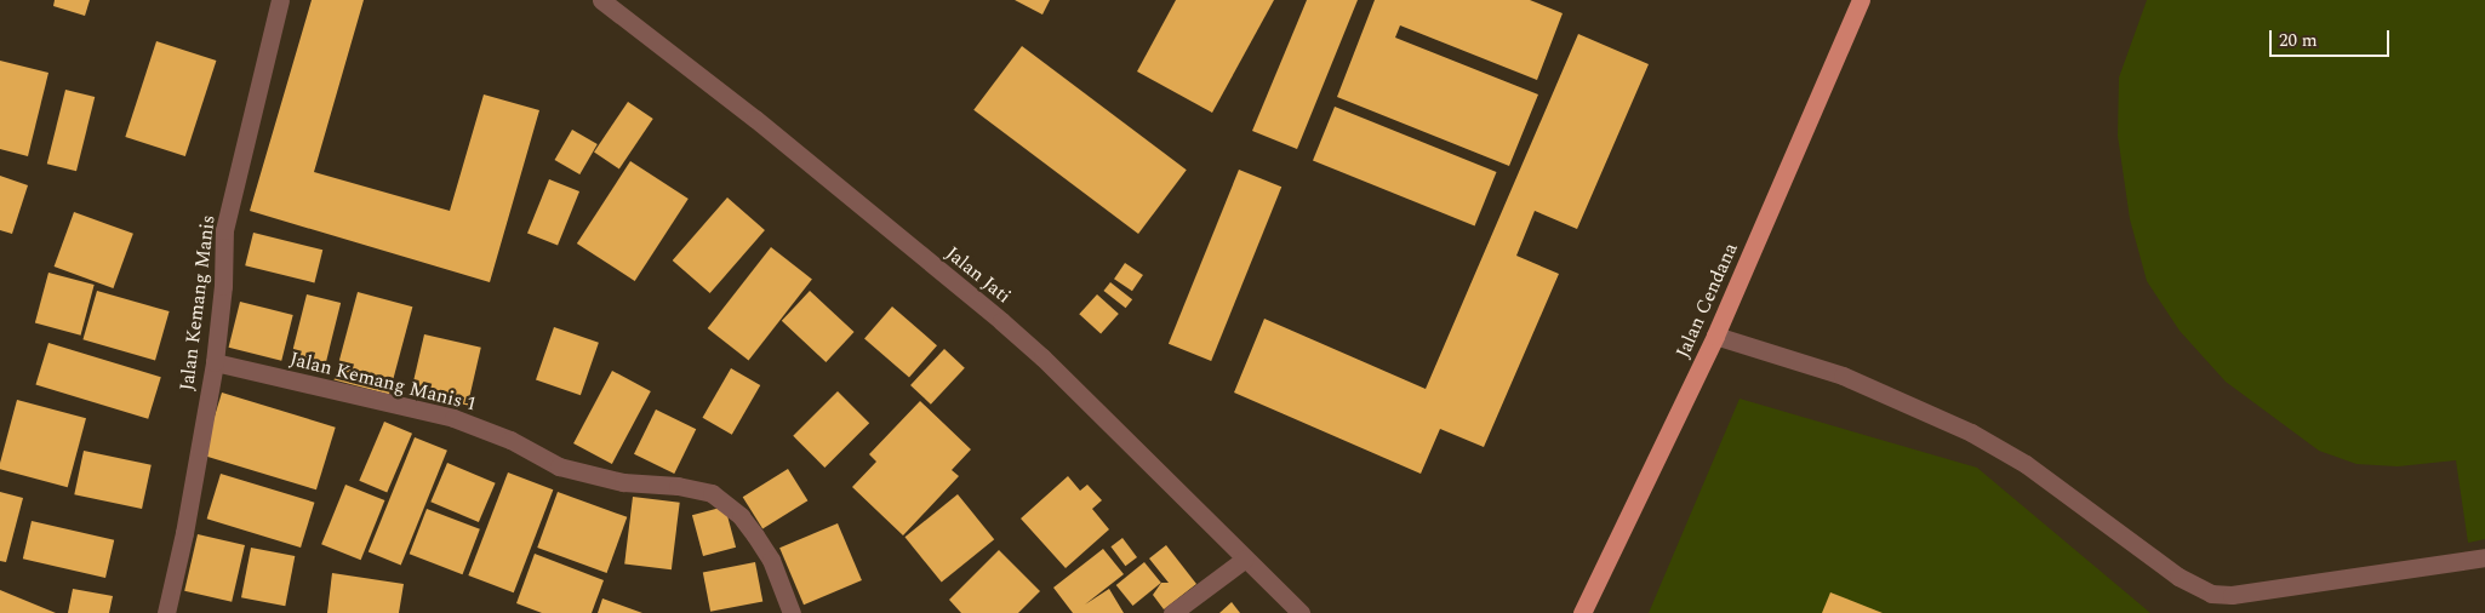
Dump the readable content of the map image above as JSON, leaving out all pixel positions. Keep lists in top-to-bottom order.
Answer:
{
  "streets": {
    "main road": ["Jalan Cendana"],
    "street": ["Jalan Jati", "Jalan Kemang Manis", "Jalan Kemang Manis 1"]
  },
  "crossings": [
    ["Jalan Kemang Manis", "Jalan Kemang Manis 1"]
  ],
  "scale_bar": "20 m"
}
